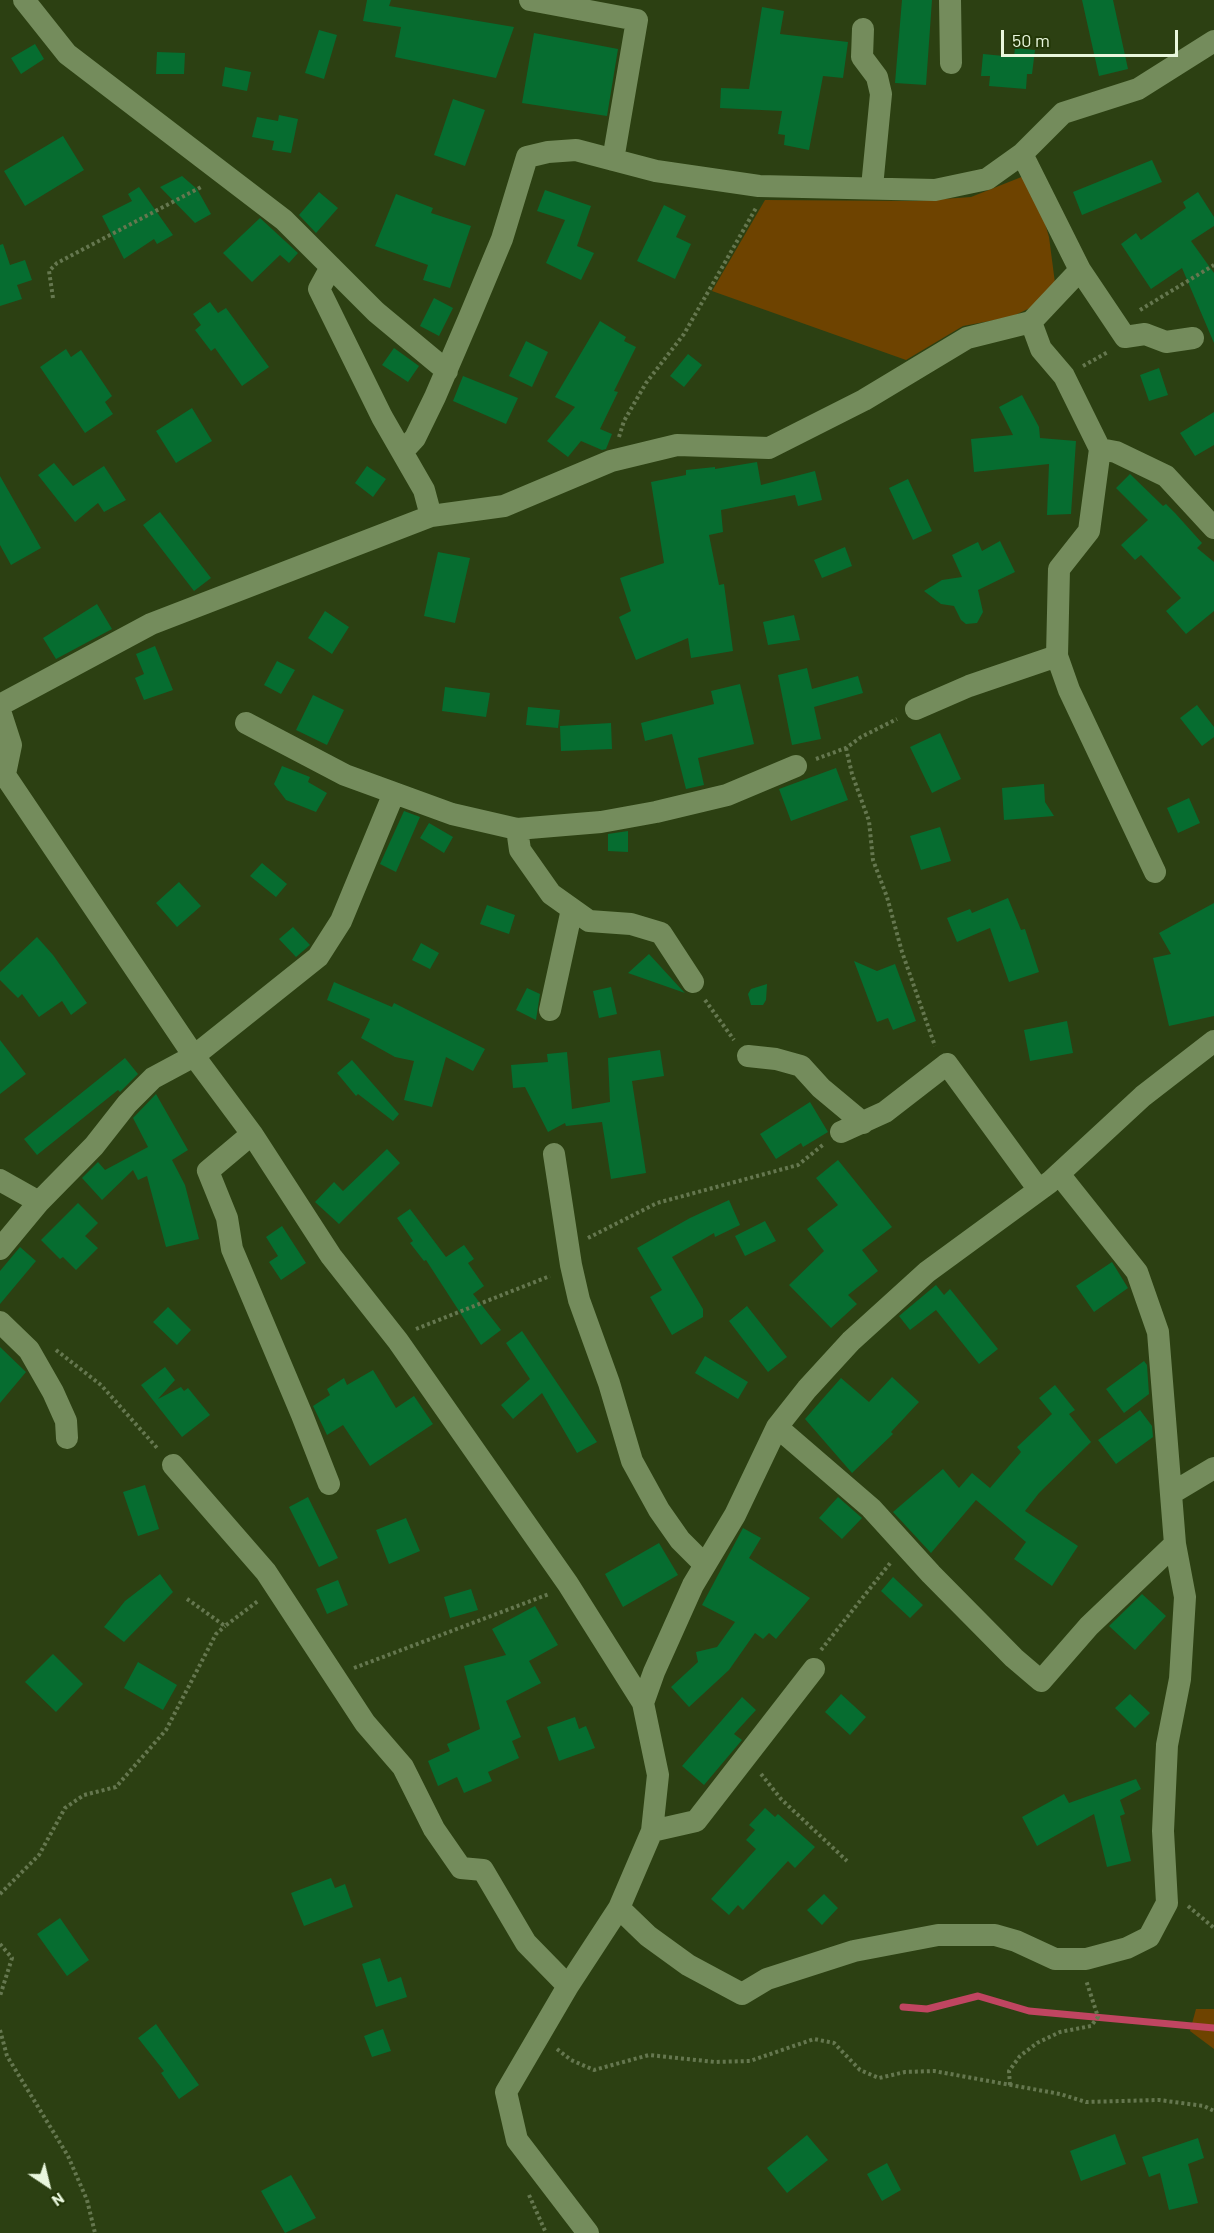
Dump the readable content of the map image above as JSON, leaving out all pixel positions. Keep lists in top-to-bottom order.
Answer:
{
  "scale_bar": "50 m",
  "north": "bottom right"
}
